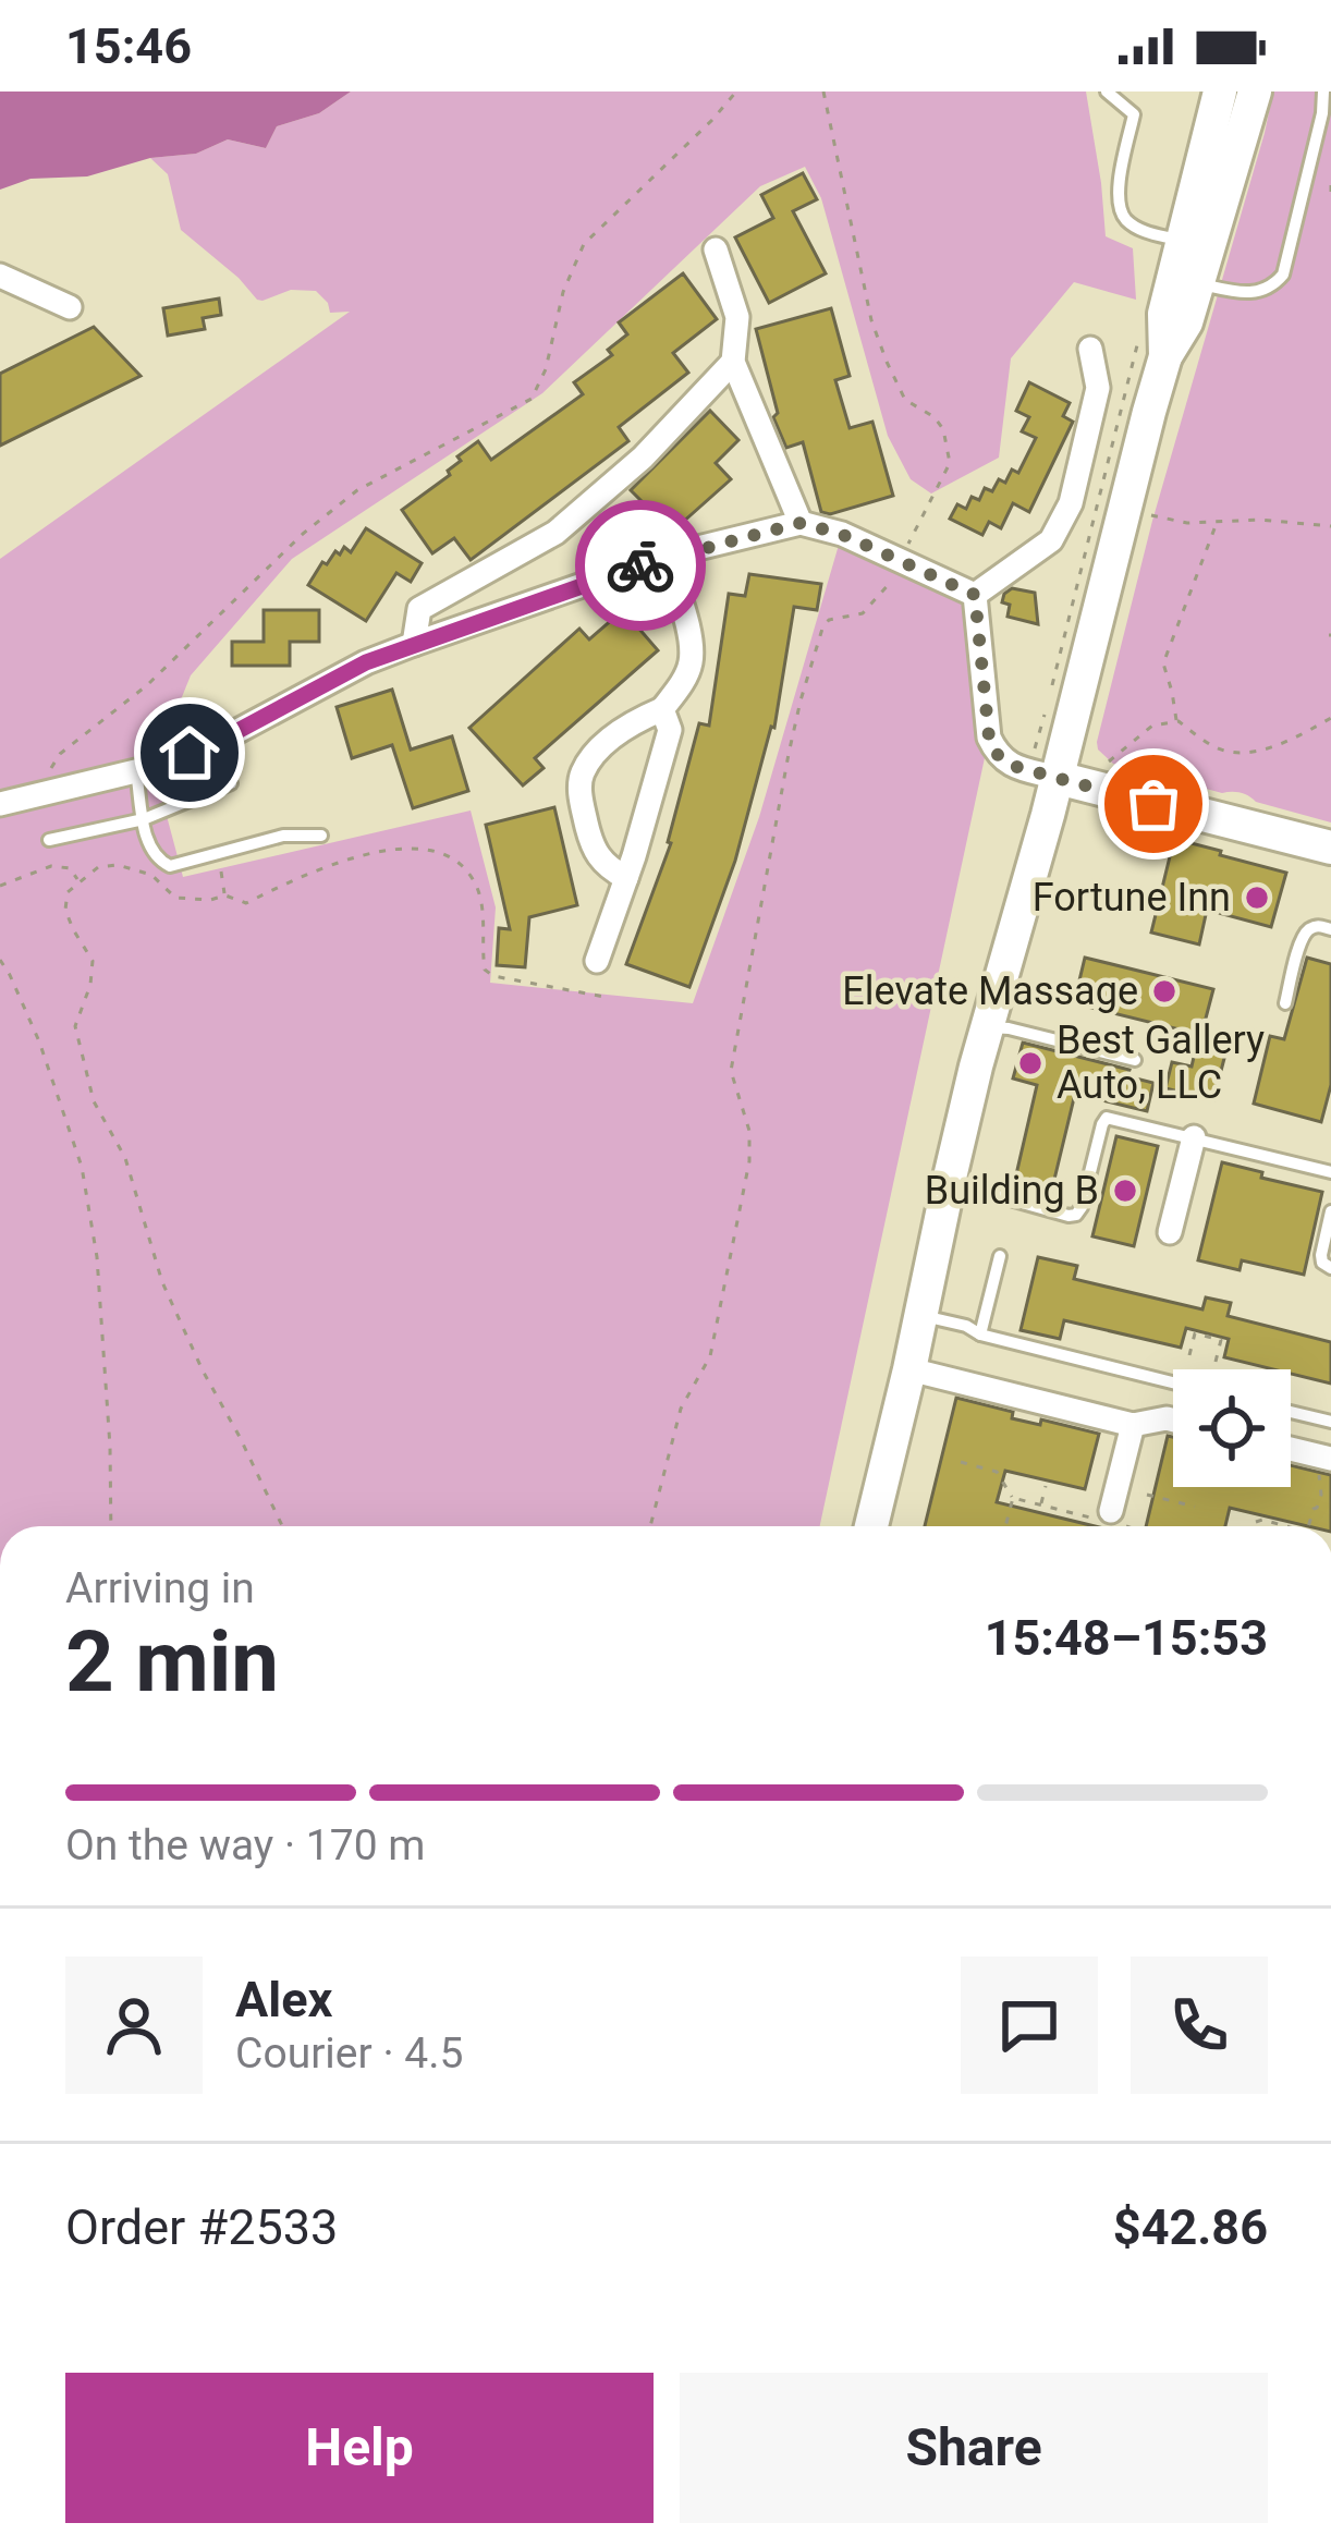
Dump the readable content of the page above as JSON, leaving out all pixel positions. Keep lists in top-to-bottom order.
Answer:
{
  "places": [
    "Fortune Inn",
    "Elevate Massage",
    "Best Gallery Auto, LLC",
    "Building B"
  ],
  "page": {
    "status": "15:46",
    "heading": ["2 min", "Arriving in", "15:48–15:53"],
    "panel": [
      "Alex",
      "Courier · 4.5",
      "Order #2533",
      "$42.86"
    ],
    "bar": "On the way · 170 m",
    "buttons": ["Help", "Share"]
  }
}
